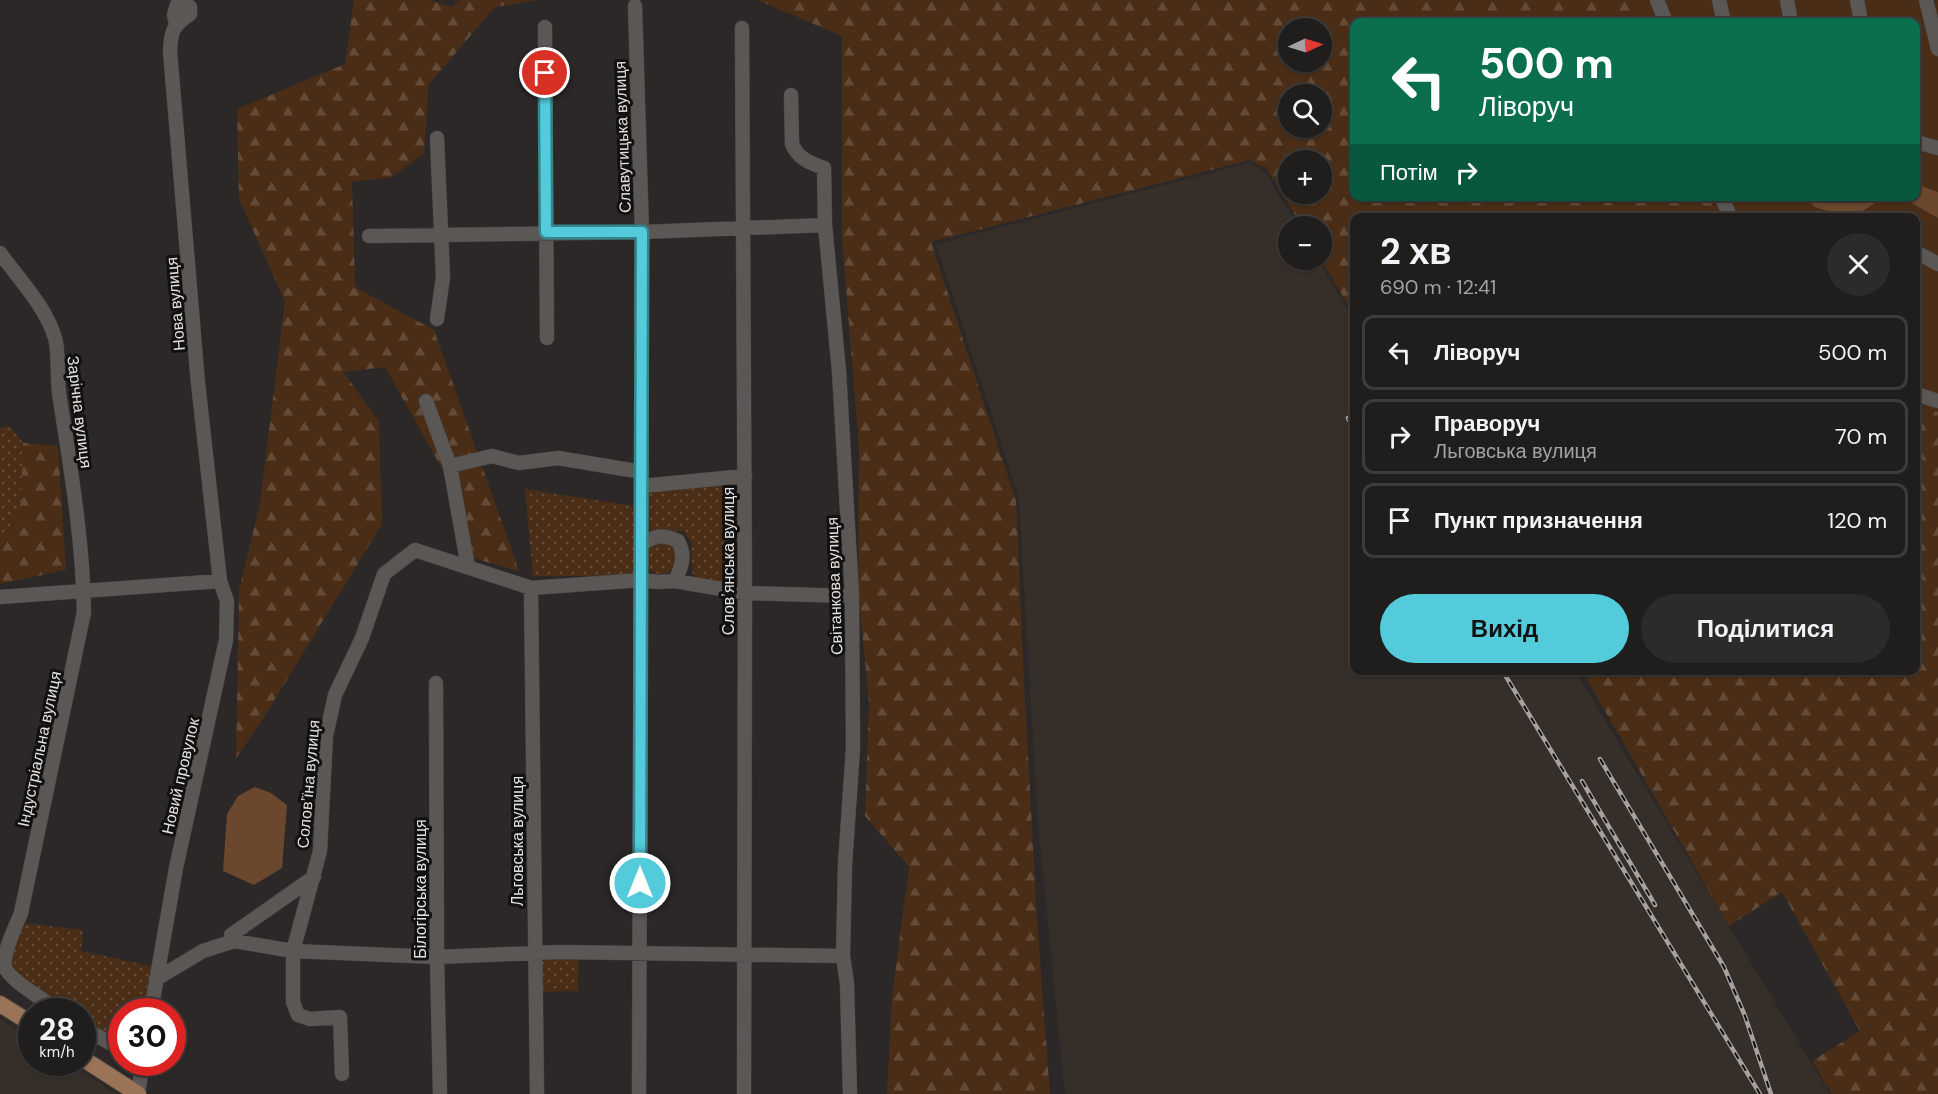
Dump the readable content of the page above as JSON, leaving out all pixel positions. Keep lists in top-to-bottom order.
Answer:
{
  "streets": {
    "street": [
      "Славутицька вулиця",
      "Нова вулиця",
      "Зарічна вулиця",
      "Словʼянська вулиця",
      "Світанкова вулиця",
      "Індустріальна вулиця",
      "Новий провулок",
      "Соловʼїна вулиця",
      "Льговська вулиця",
      "Білогірська вулиця"
    ]
  },
  "crossings": [
    ["Нова вулиця", "Новий провулок"],
    ["Зарічна вулиця", "Індустріальна вулиця"]
  ],
  "north": "right",
  "page": {
    "map_buttons": ["+", "−"],
    "turn": ["500 m", "Ліворуч"],
    "then": "Потім",
    "heading": ["2 хв", "690 m · 12:41"],
    "list": [
      {
        "name": "Ліворуч",
        "value": "500 m"
      },
      {
        "name": "Праворуч",
        "note": "Льговська вулиця",
        "value": "70 m"
      },
      {
        "name": "Пункт призначення",
        "value": "120 m"
      }
    ],
    "buttons": ["Вихід", "Поділитися"],
    "speed": "28 km/h",
    "limit": "30"
  }
}
